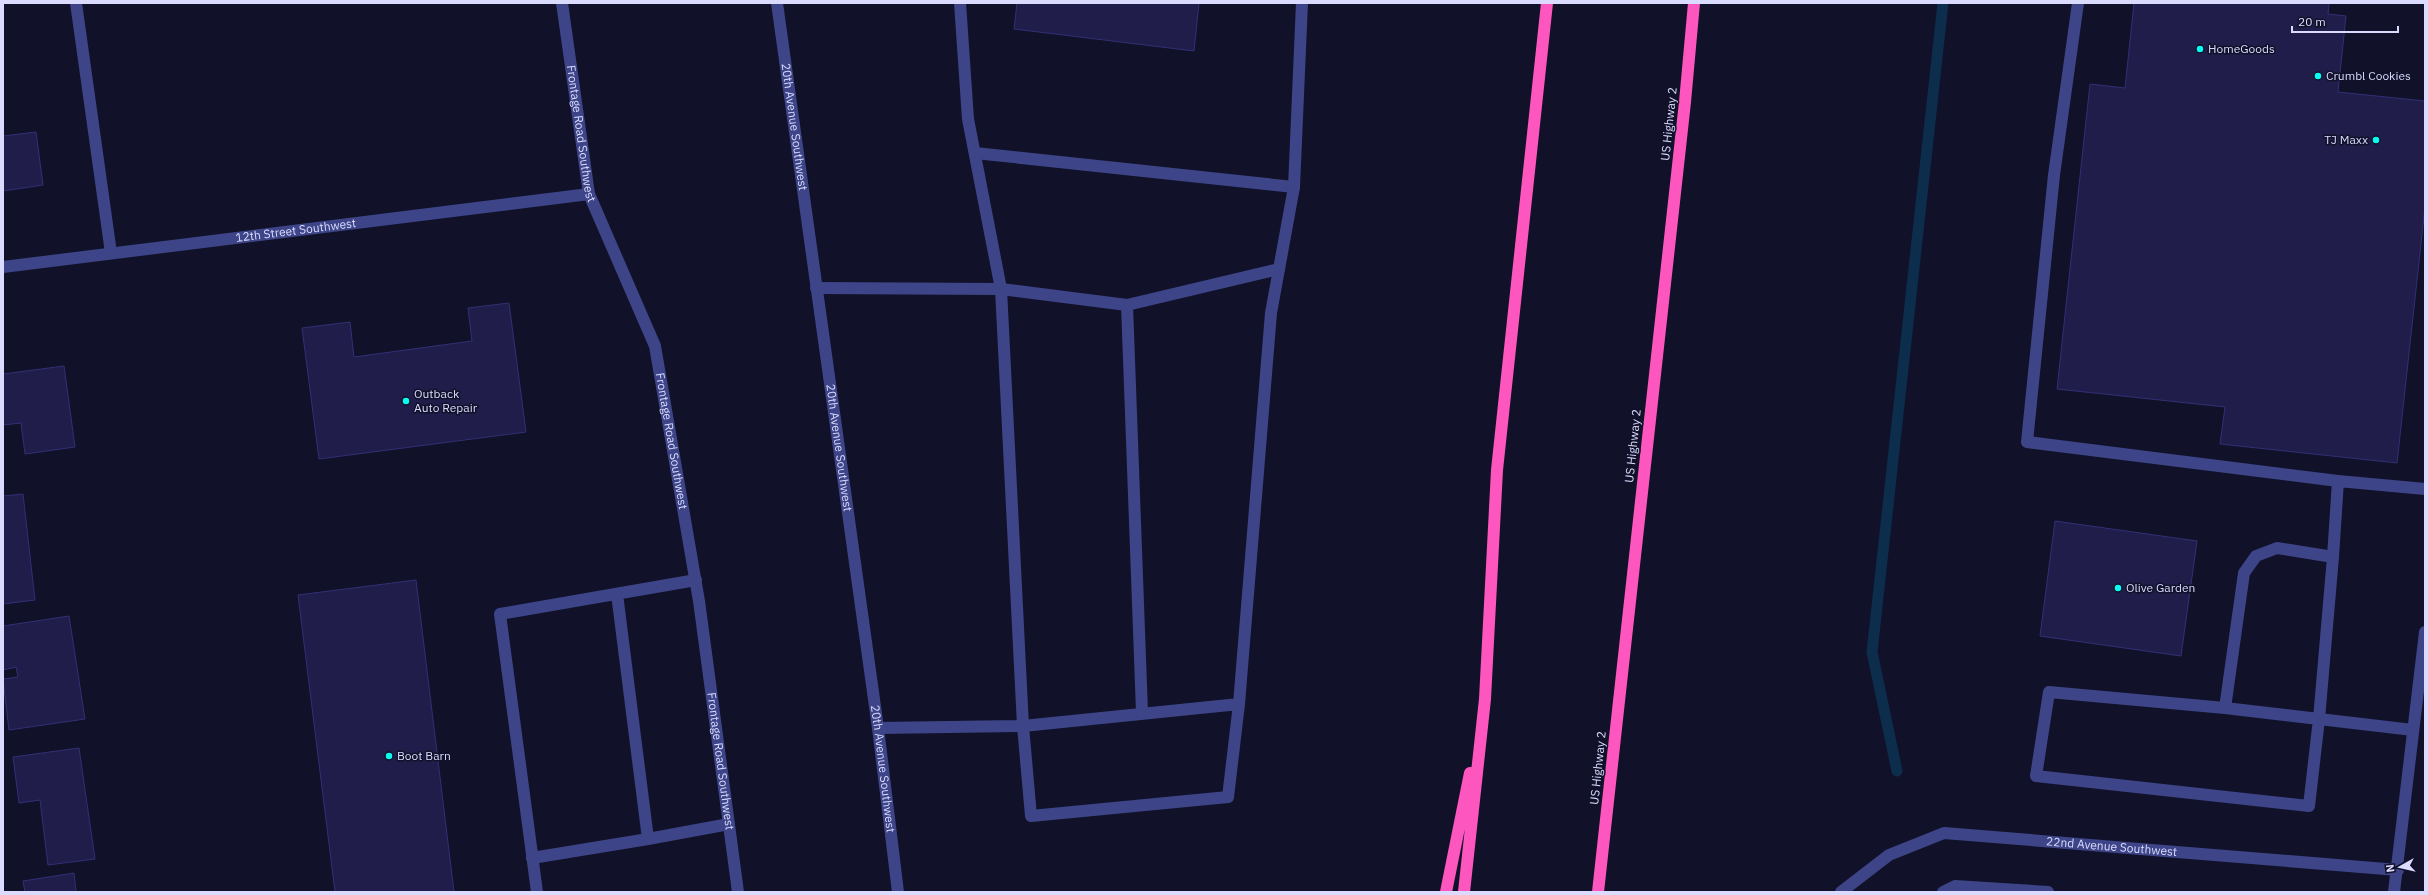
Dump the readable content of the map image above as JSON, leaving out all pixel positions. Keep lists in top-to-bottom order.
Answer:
{
  "streets": {
    "highway": ["US Highway 2"],
    "street": [
      "20th Avenue Southwest",
      "Frontage Road Southwest",
      "12th Street Southwest",
      "22nd Avenue Southwest"
    ]
  },
  "crossings": [
    ["Frontage Road Southwest", "12th Street Southwest"]
  ],
  "places": [
    "HomeGoods",
    "Crumbl Cookies",
    "TJ Maxx",
    "Outback Auto Repair",
    "Olive Garden",
    "Boot Barn"
  ],
  "scale_bar": "20 m",
  "north": "left"
}
